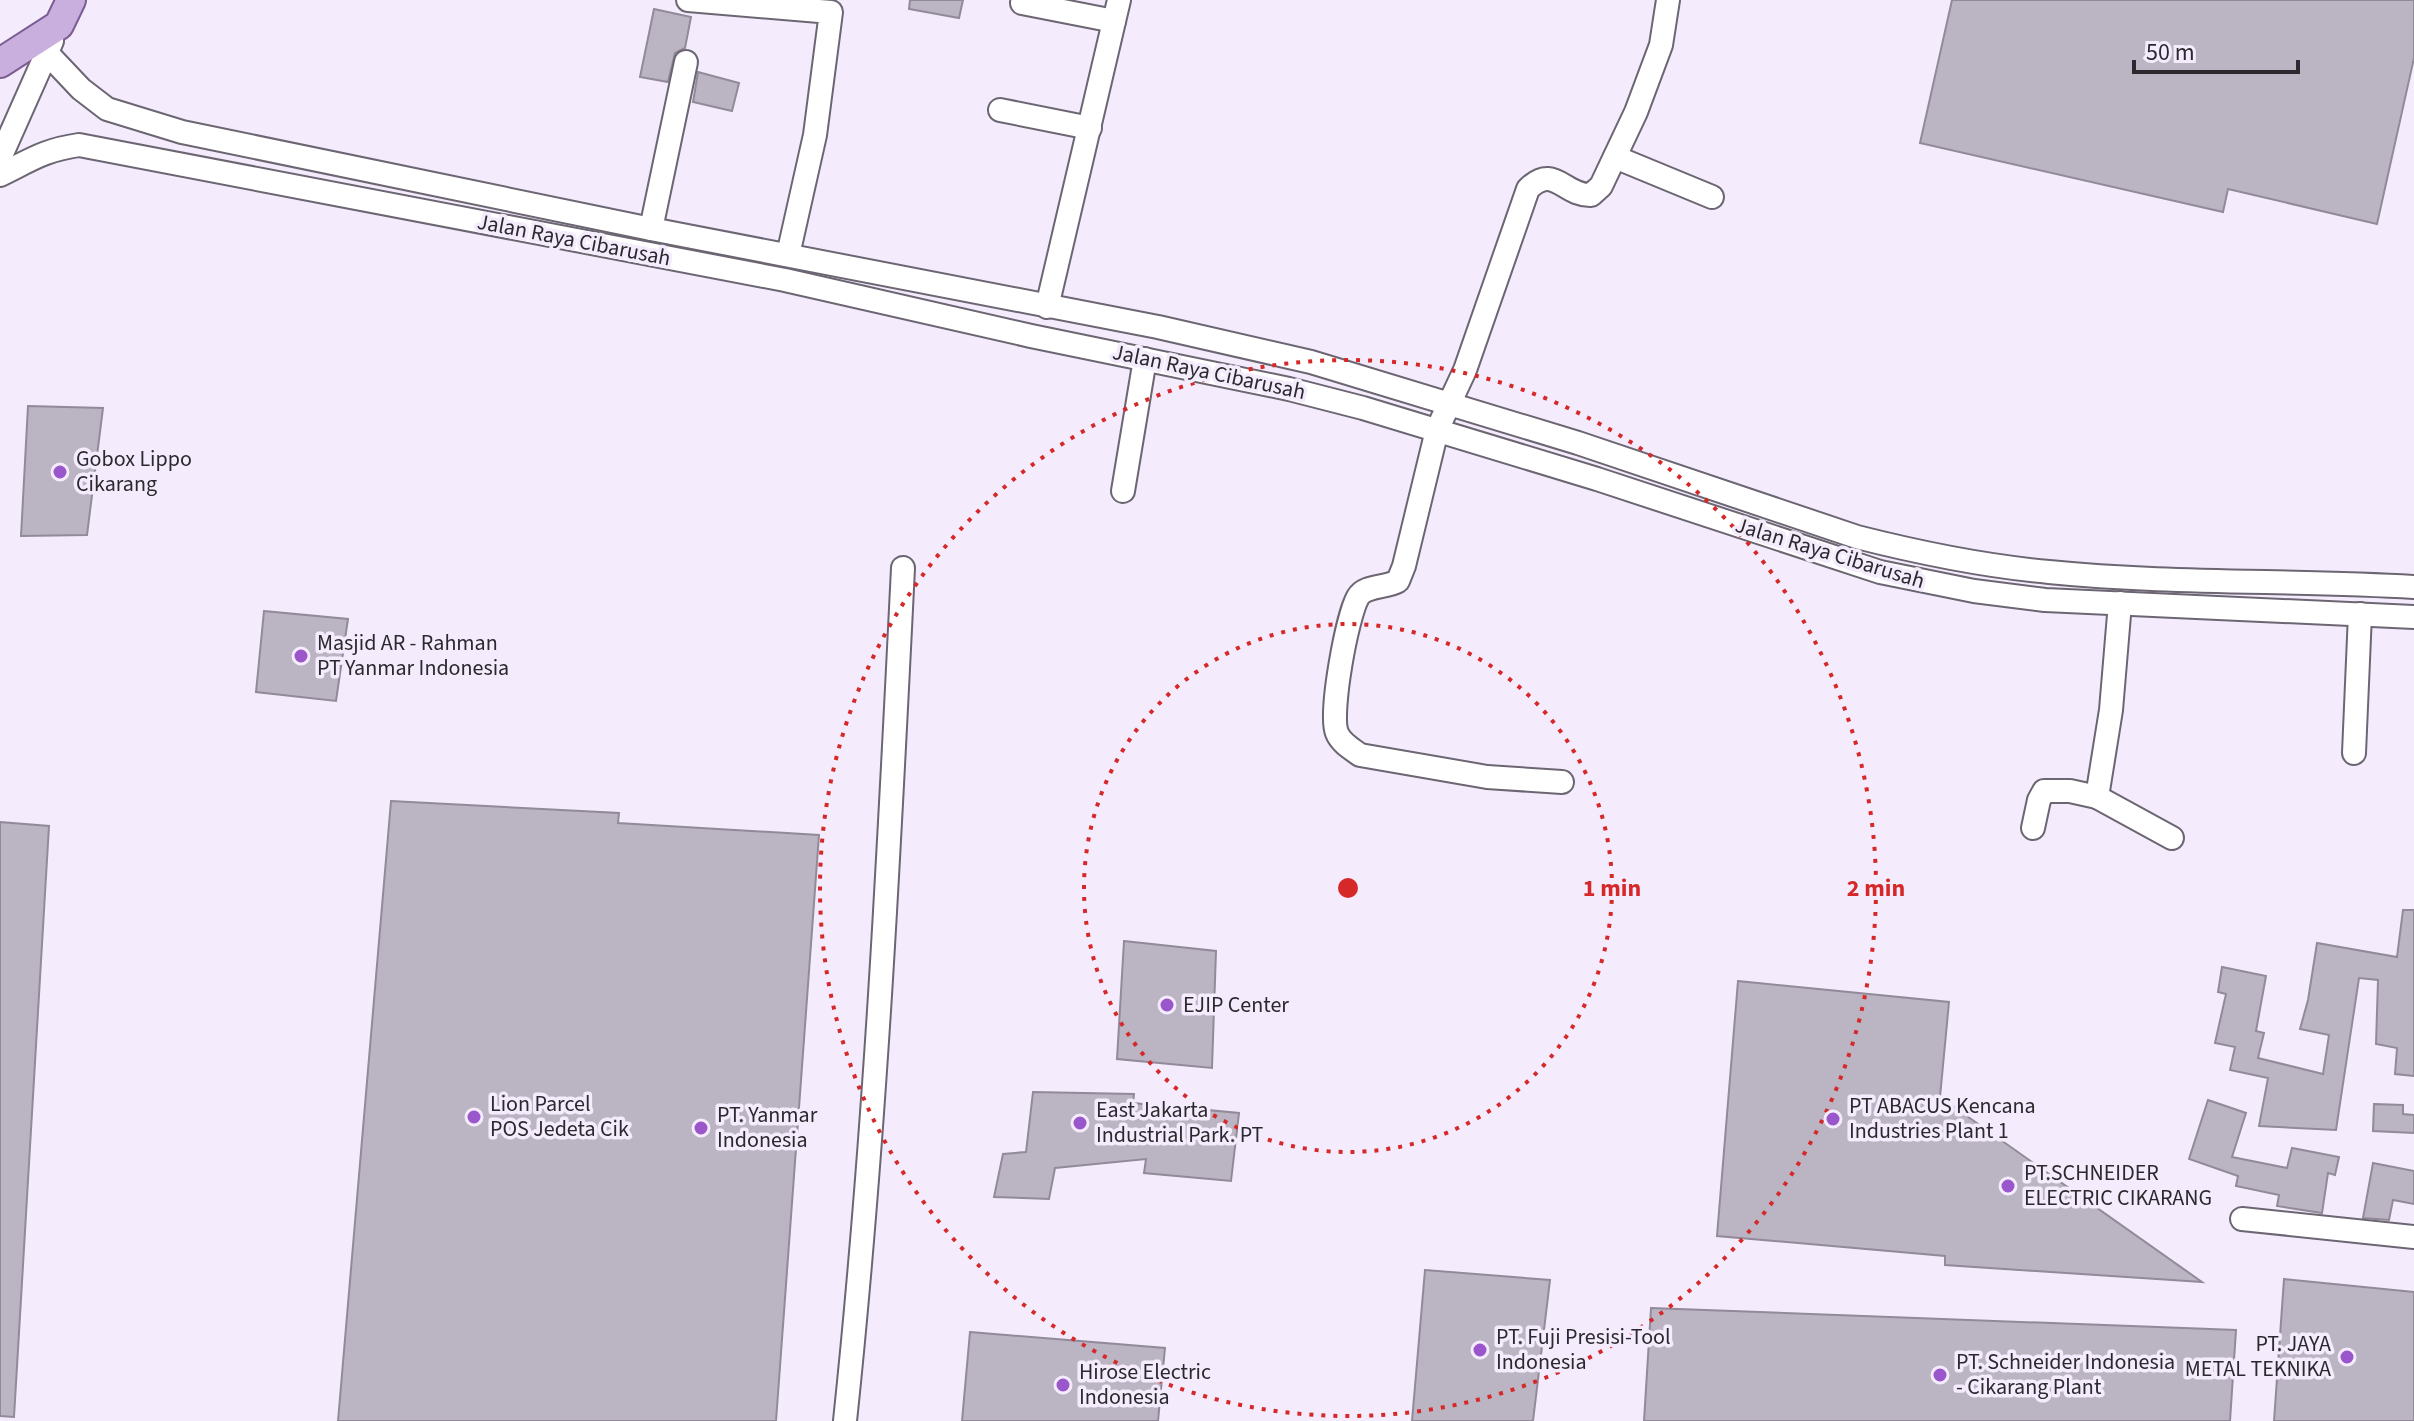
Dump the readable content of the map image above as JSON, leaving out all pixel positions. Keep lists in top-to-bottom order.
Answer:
{
  "streets": {
    "street": ["Jalan Raya Cibarusah"]
  },
  "places": [
    "Gobox Lippo Cikarang",
    "Masjid AR - Rahman PT Yanmar Indonesia",
    "EJIP Center",
    "Lion Parcel POS Jedeta Cik",
    "PT ABACUS Kencana Industries Plant 1",
    "East Jakarta Industrial Park. PT",
    "PT. Yanmar Indonesia",
    "PT.SCHNEIDER ELECTRIC CIKARANG",
    "PT. Fuji Presisi-Tool Indonesia",
    "PT. JAYA METAL TEKNIKA",
    "PT. Schneider Indonesia - Cikarang Plant",
    "Hirose Electric Indonesia"
  ],
  "scale_bar": "50 m",
  "rings": ["1 min", "2 min"]
}
